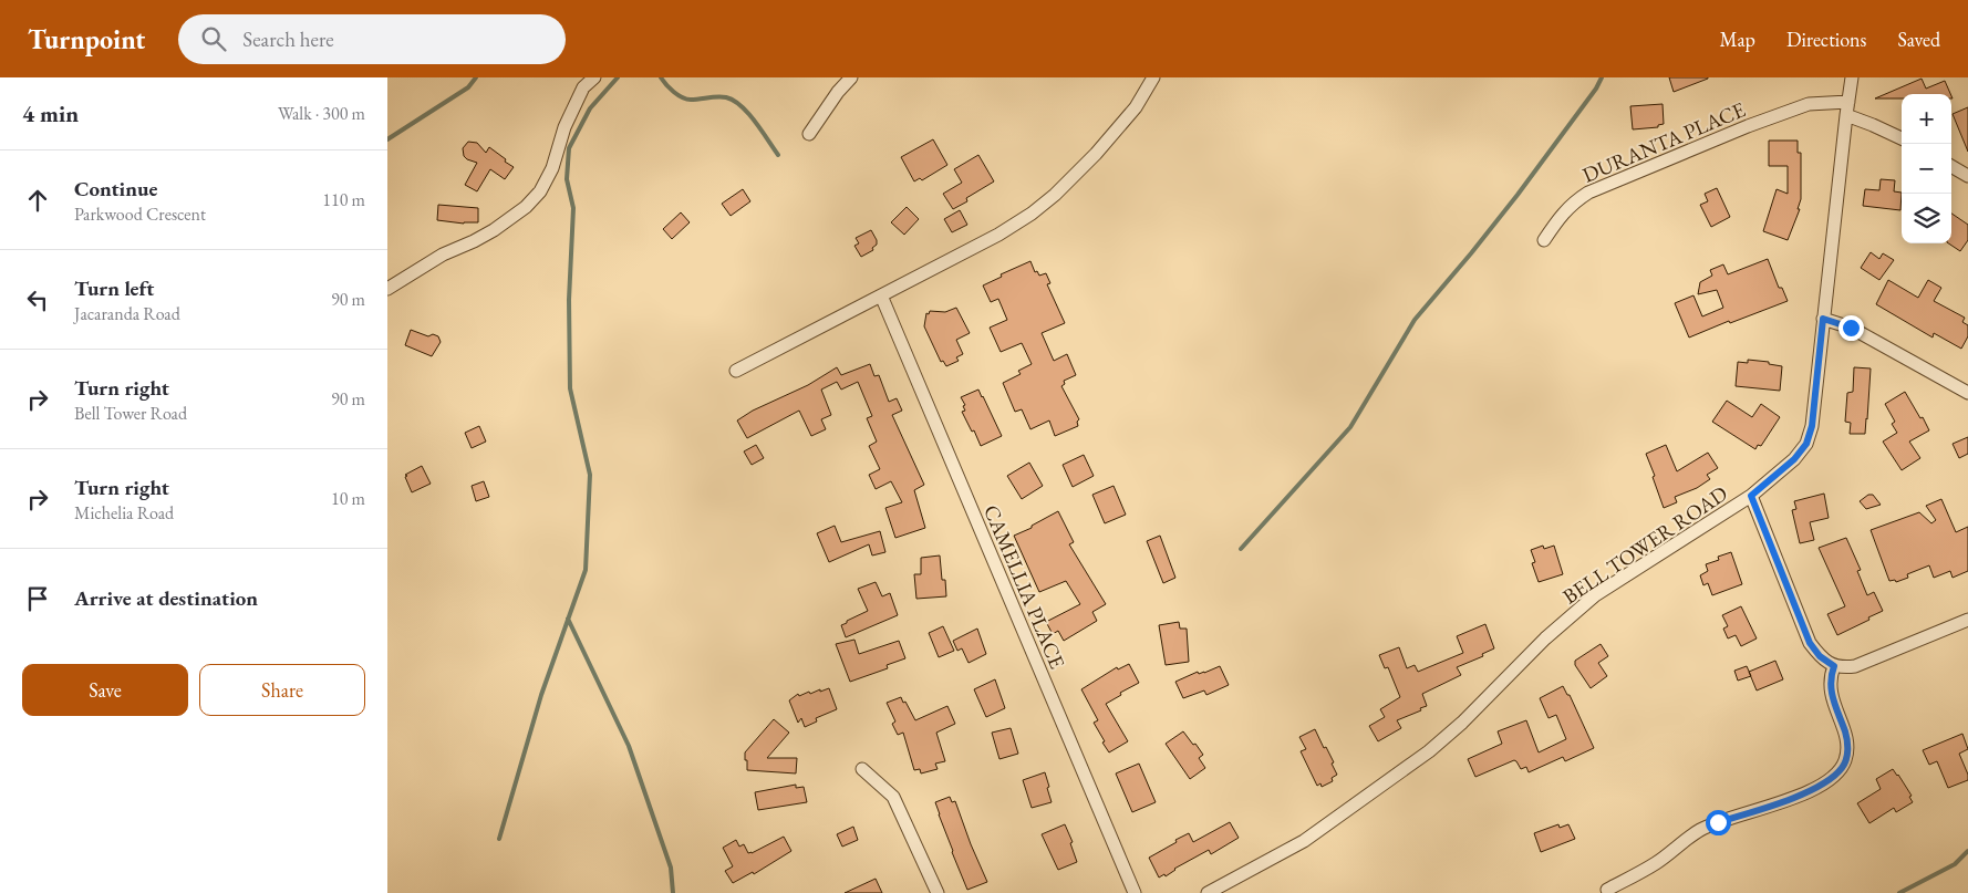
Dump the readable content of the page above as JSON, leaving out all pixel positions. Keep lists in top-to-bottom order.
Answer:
{
  "streets": {
    "street": ["DURANTA PLACE", "BELL TOWER ROAD", "CAMELLIA PLACE"]
  },
  "crossings": [
    ["DURANTA PLACE", "BELL TOWER ROAD"]
  ],
  "page": {
    "header": "Turnpoint",
    "search": "Search here",
    "nav": ["Map", "Directions", "Saved"],
    "heading": ["4 min", "Walk · 300 m"],
    "map_buttons": ["+", "−"],
    "list": [
      ["Continue", "Parkwood Crescent", "110 m"],
      ["Turn left", "Jacaranda Road", "90 m"],
      ["Turn right", "Bell Tower Road", "90 m"],
      ["Turn right", "Michelia Road", "10 m"],
      "Arrive at destination"
    ],
    "buttons": ["Save", "Share"]
  }
}
